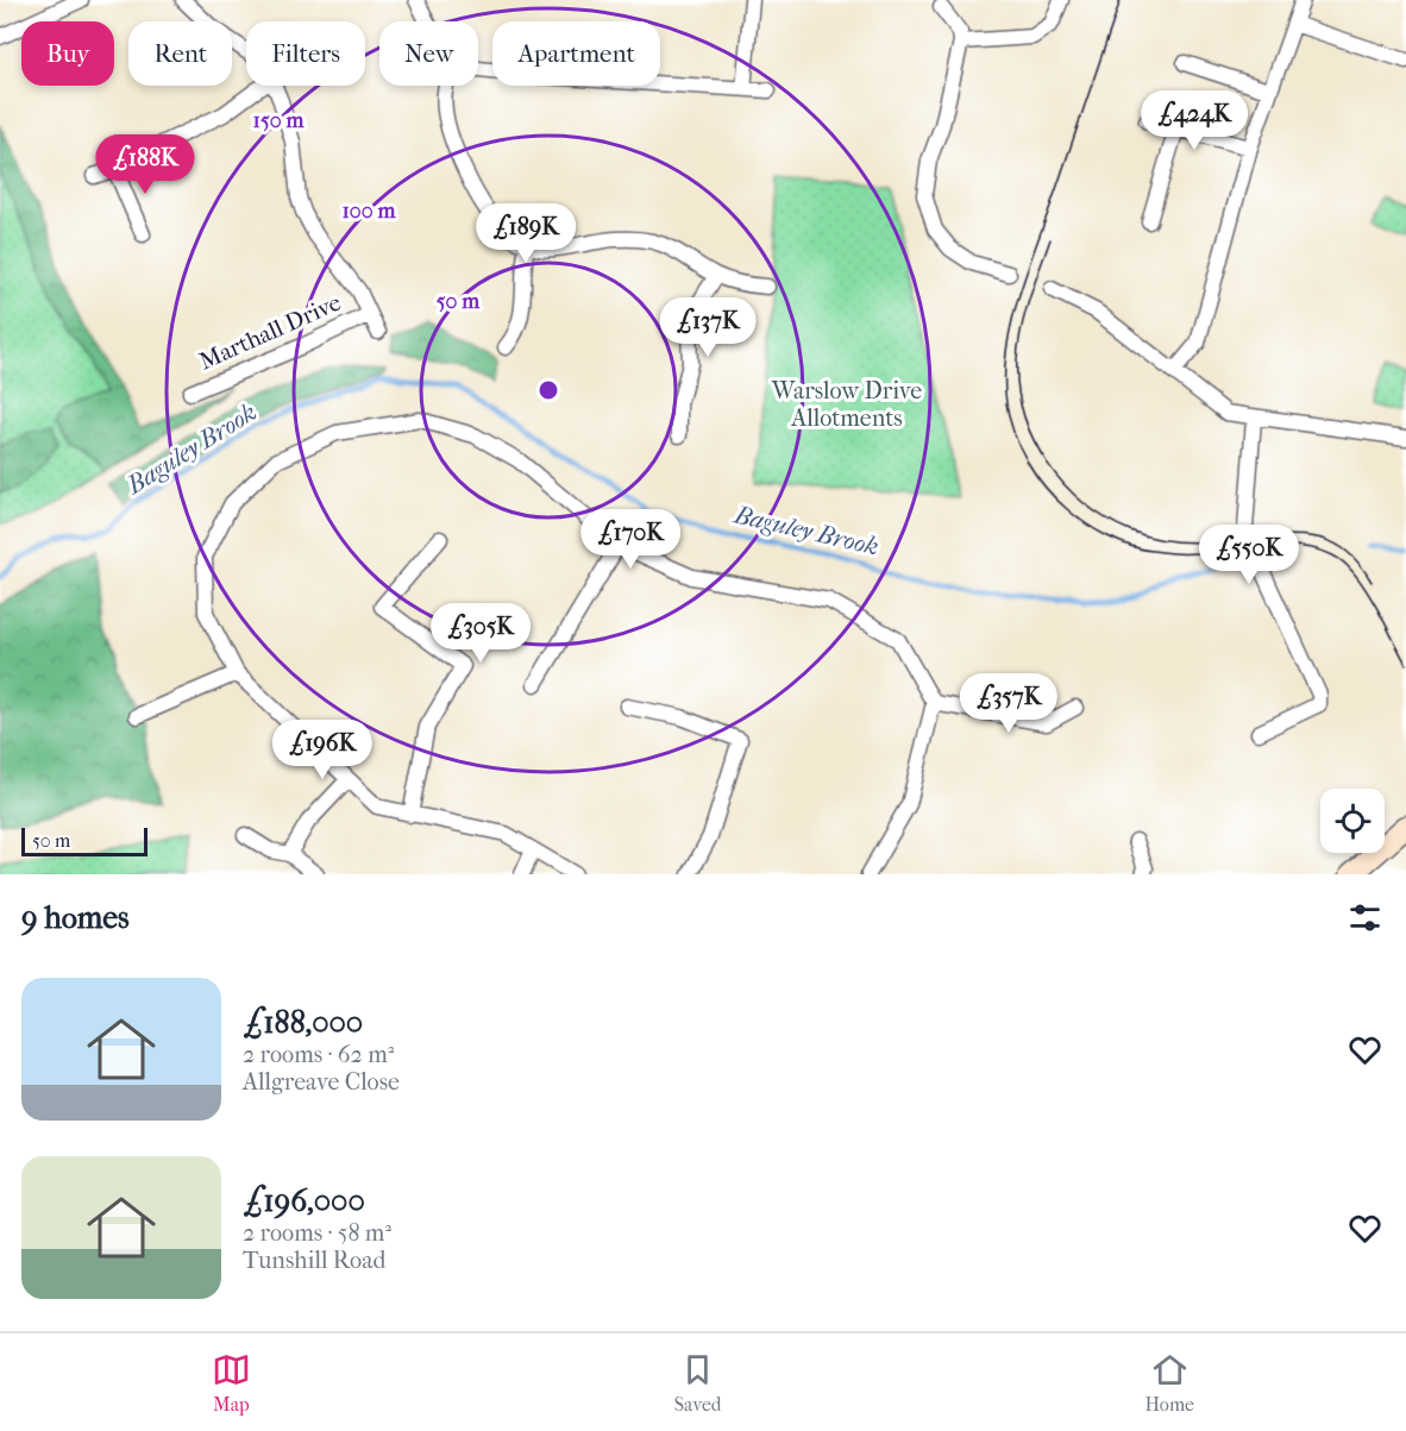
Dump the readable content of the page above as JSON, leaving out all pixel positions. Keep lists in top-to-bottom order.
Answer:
{
  "streets": {
    "street": ["Marthall Drive"]
  },
  "water": ["Baguley Brook"],
  "parks": ["Warslow Drive Allotments"],
  "scale_bar": "50 m",
  "page": {
    "chip": [
      "Buy",
      "Rent",
      "Filters",
      "New",
      "Apartment"
    ],
    "price": [
      "£424K",
      "£188K",
      "£189K",
      "£137K",
      "£170K",
      "£550K",
      "£305K",
      "£357K",
      "£196K"
    ],
    "scale": "50 m",
    "heading": "9 homes",
    "list": [
      {
        "name": "£188,000",
        "note": "2 rooms · 62 m² · Allgreave Close"
      },
      {
        "name": "£196,000",
        "note": "2 rooms · 58 m² · Tunshill Road"
      }
    ],
    "tabs": ["Map", "Saved", "Home"]
  },
  "rings": ["150 m", "100 m", "50 m"]
}
